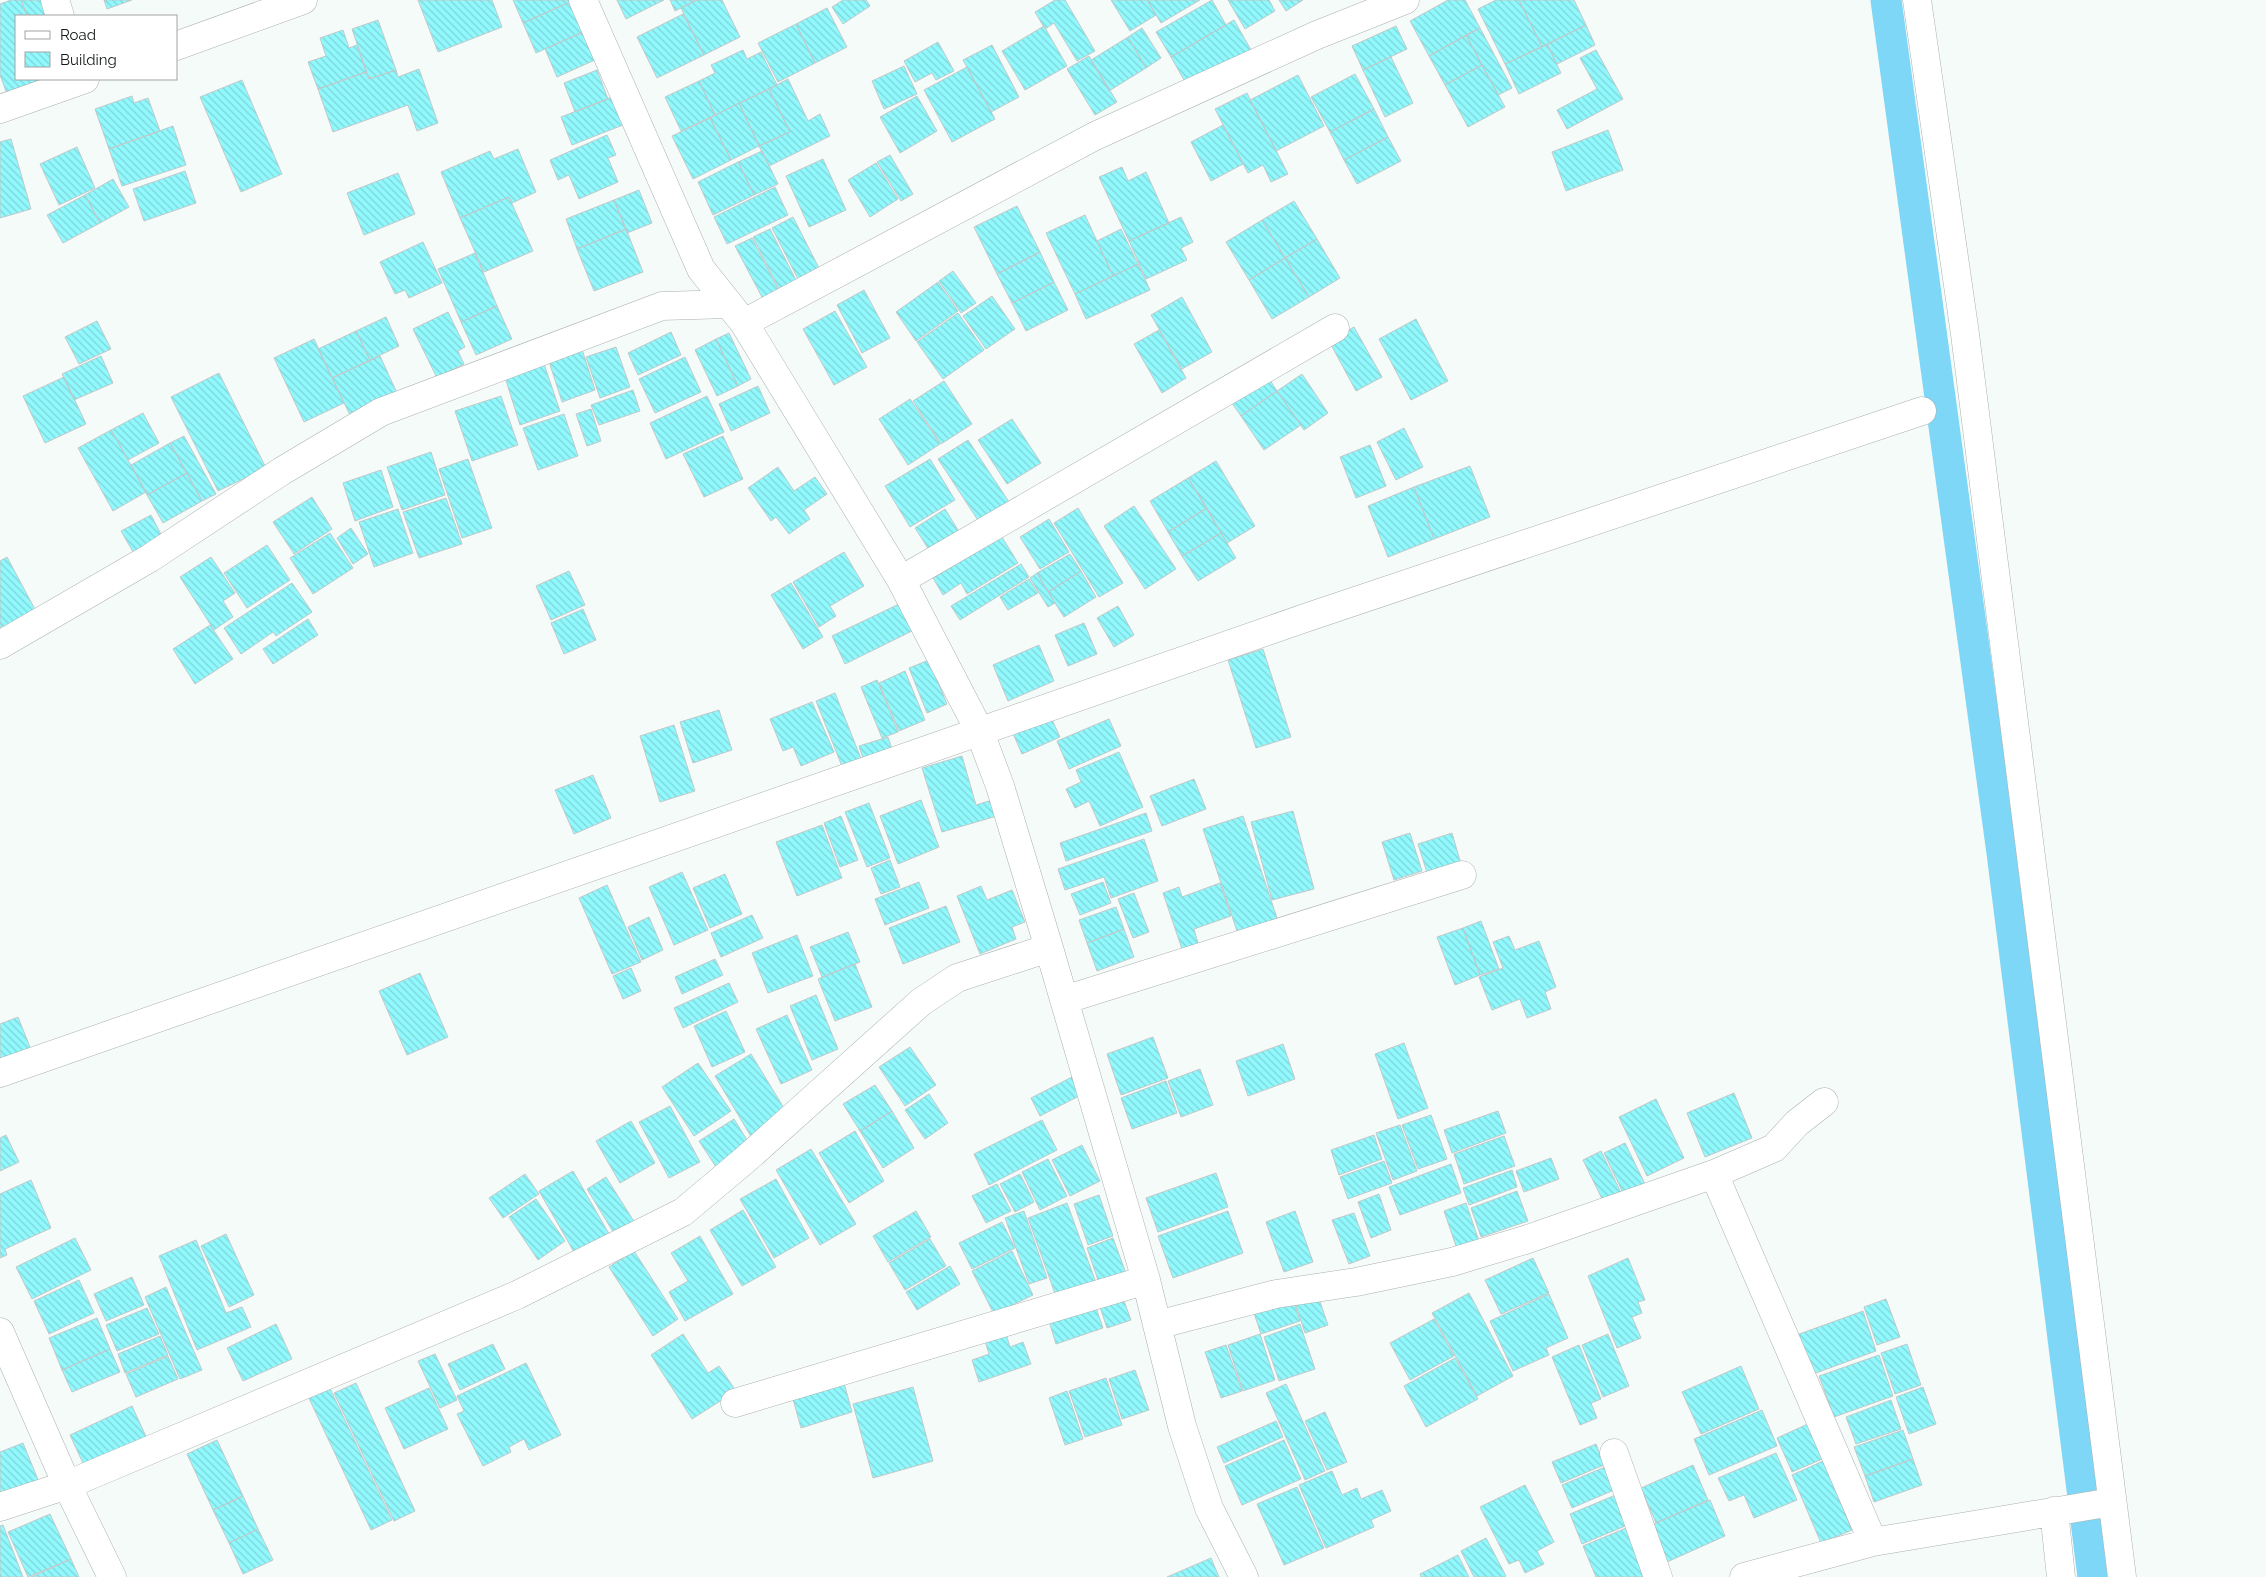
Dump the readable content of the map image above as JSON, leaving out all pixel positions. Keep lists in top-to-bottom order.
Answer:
{
  "legend": ["Road", "Building"]
}
